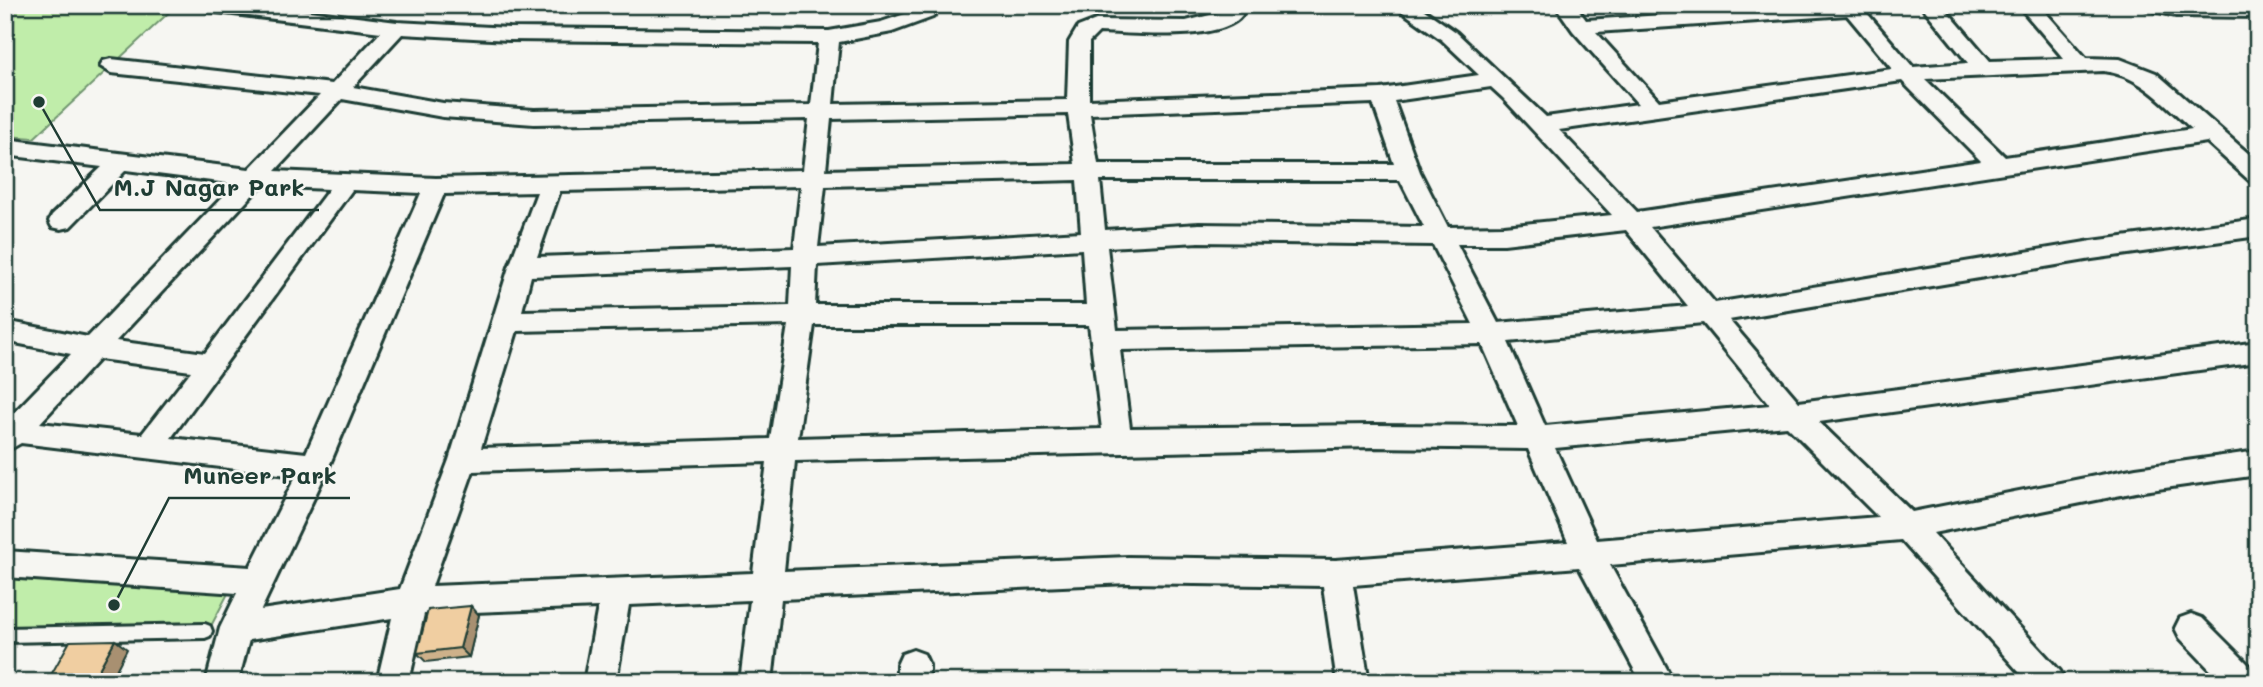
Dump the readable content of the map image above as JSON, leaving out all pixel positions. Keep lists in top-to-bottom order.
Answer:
{
  "places": ["M.J Nagar Park", "Muneer Park"]
}
